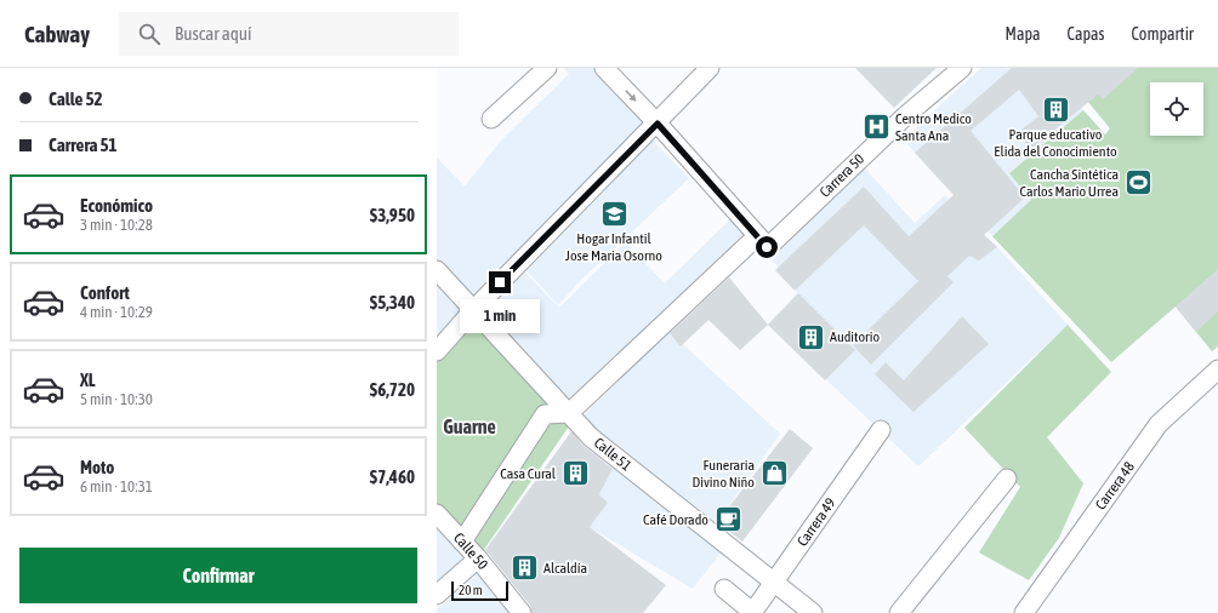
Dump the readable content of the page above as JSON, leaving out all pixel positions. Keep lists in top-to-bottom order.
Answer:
{
  "streets": {
    "street": [
      "Carrera 50",
      "Calle 51",
      "Carrera 48",
      "Carrera 49",
      "Calle 50"
    ]
  },
  "crossings": [
    ["Carrera 50", "Calle 51"],
    ["Calle 51", "Carrera 49"]
  ],
  "districts": ["Guarne"],
  "places": {
    "building": [
      "Parque educativo Elida del Conocimiento",
      "Auditorio",
      "Casa Cural",
      "Alcaldía"
    ],
    "hospital": ["Centro Medico Santa Ana"],
    "sports": ["Cancha Sintética Carlos Mario Urrea"],
    "school or university": ["Hogar Infantil Jose Maria Osorno"],
    "shop": ["Funeraria Divino Niño"],
    "cafe": ["Café Dorado"]
  },
  "scale_bar": "20 m",
  "page": {
    "header": "Cabway",
    "search": "Buscar aquí",
    "nav": ["Mapa", "Capas", "Compartir"],
    "banner": ["Calle 52", "Carrera 51"],
    "list": [
      {
        "name": "Económico",
        "note": "3 min · 10:28",
        "value": "$3,950"
      },
      {
        "name": "Confort",
        "note": "4 min · 10:29",
        "value": "$5,340"
      },
      {
        "name": "XL",
        "note": "5 min · 10:30",
        "value": "$6,720"
      },
      {
        "name": "Moto",
        "note": "6 min · 10:31",
        "value": "$7,460"
      }
    ],
    "bubble": "1 min",
    "buttons": "Confirmar",
    "scale": "20 m"
  }
}
